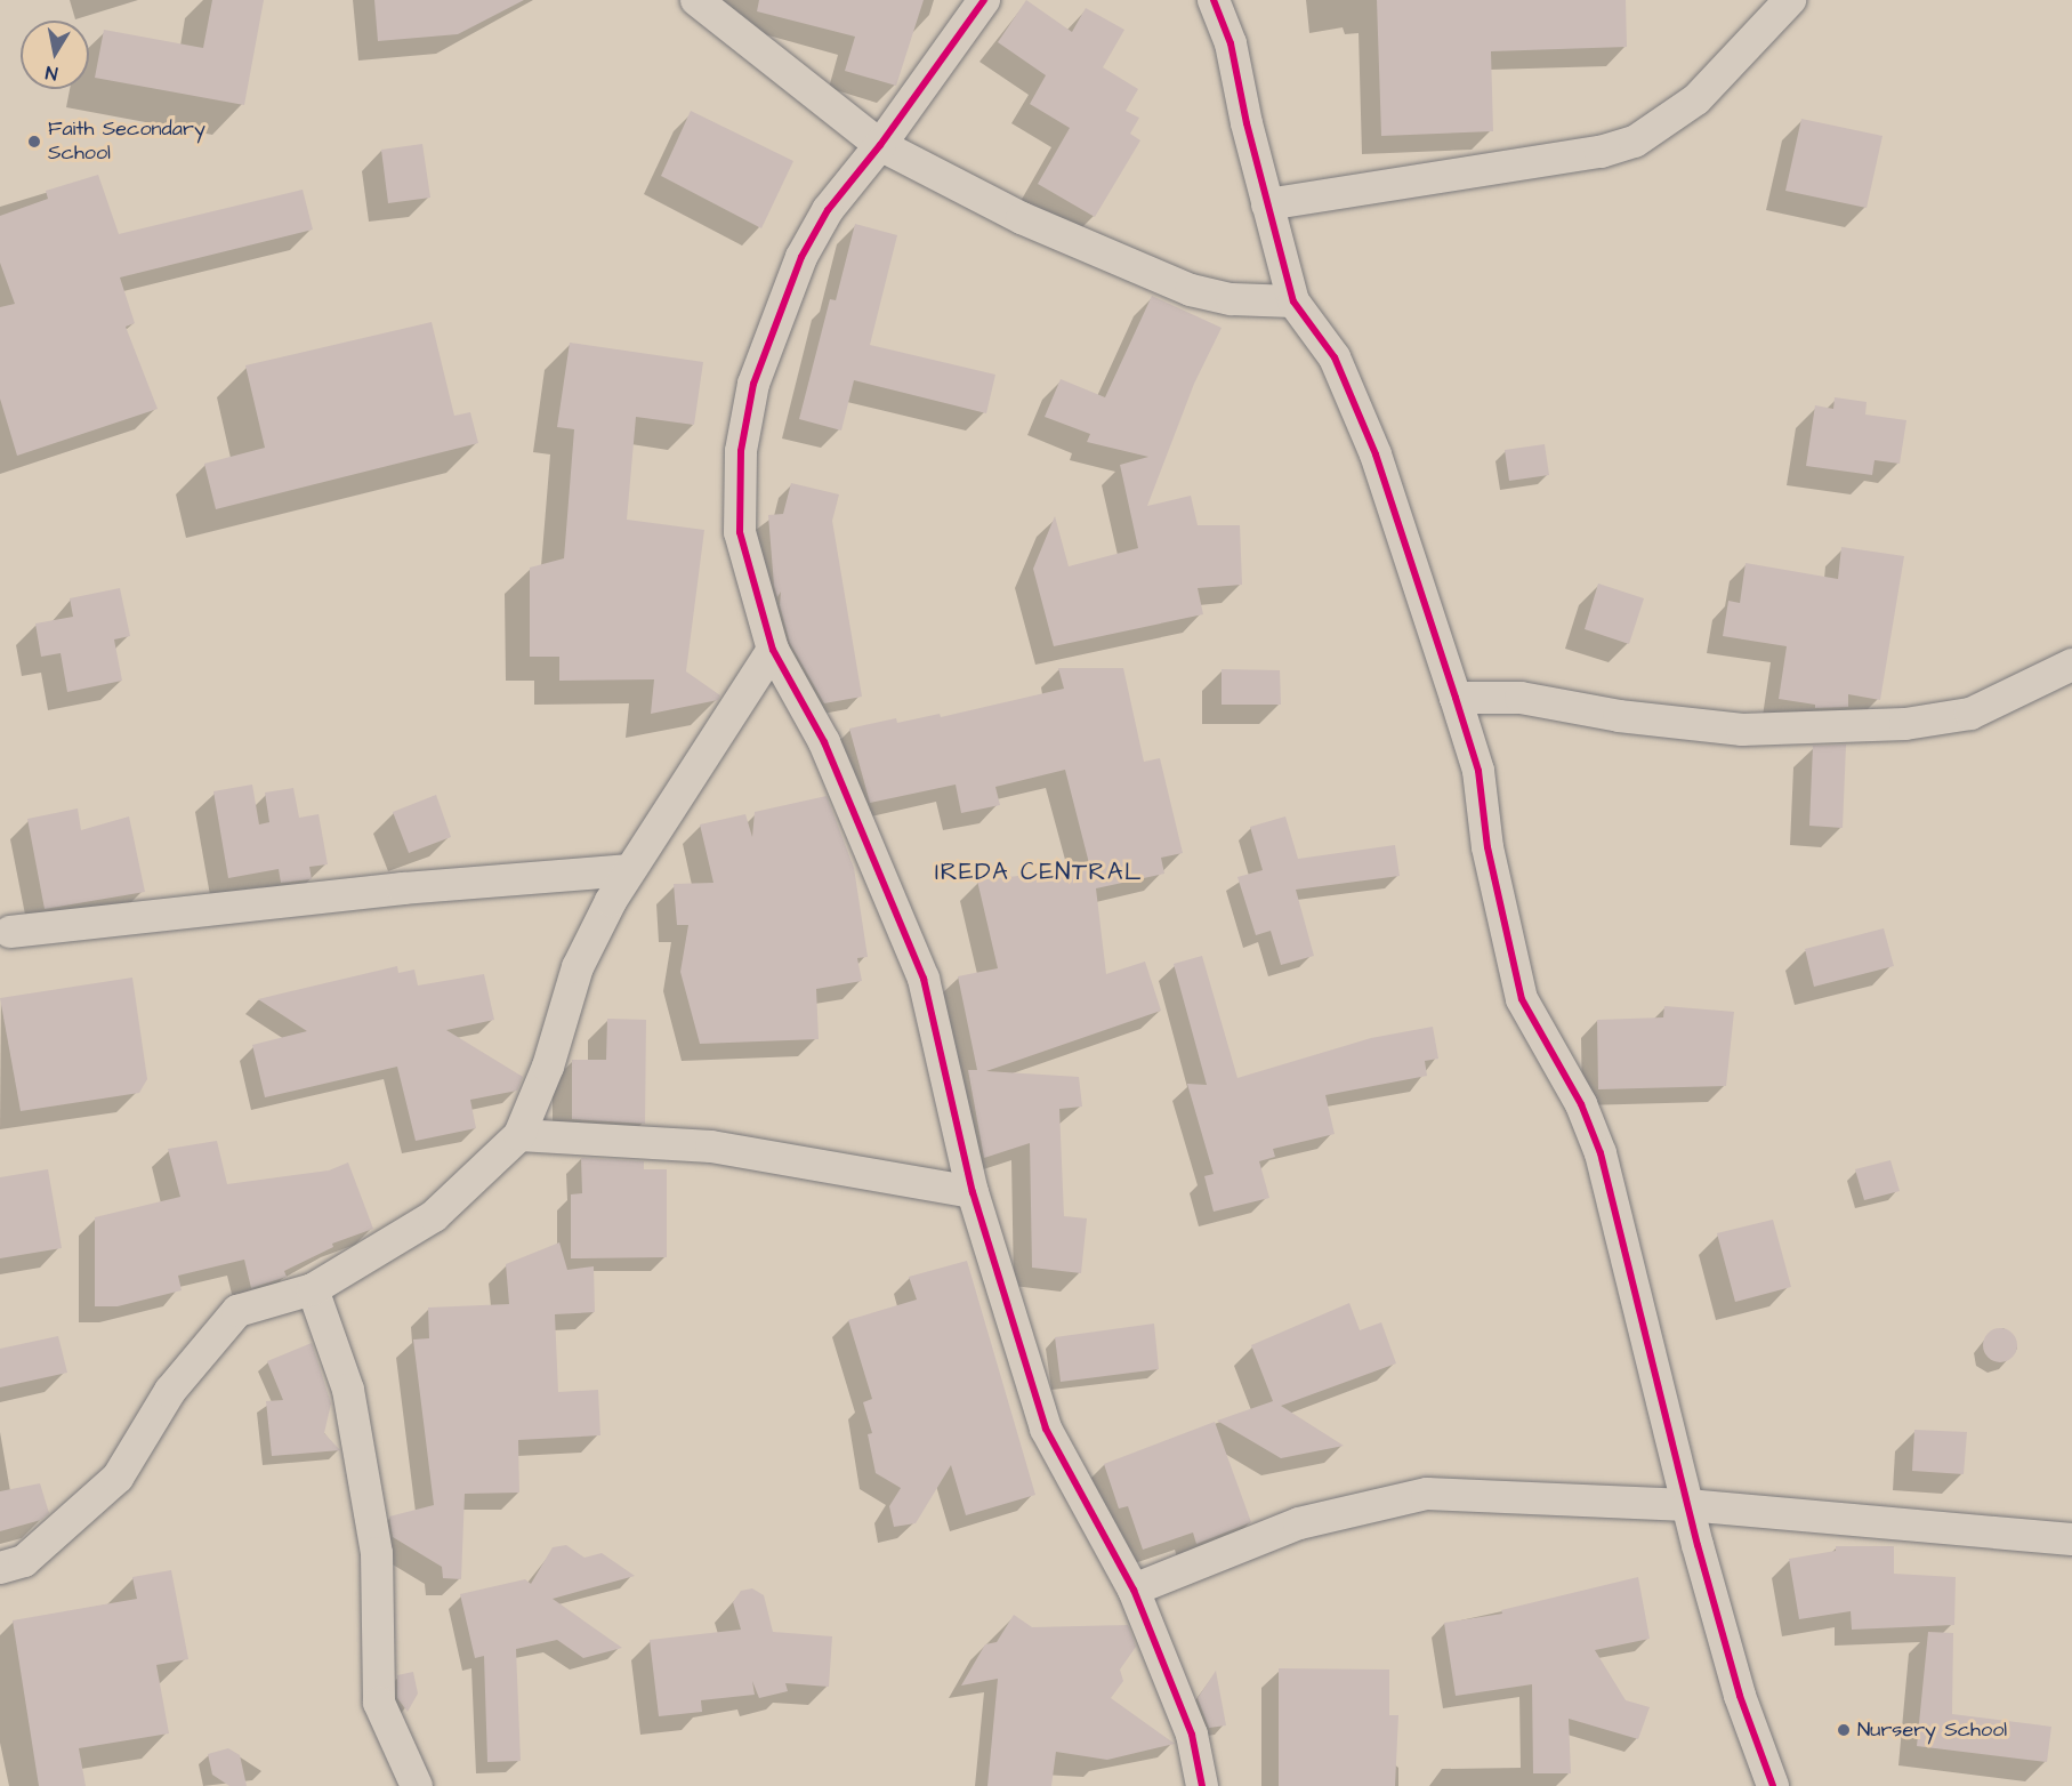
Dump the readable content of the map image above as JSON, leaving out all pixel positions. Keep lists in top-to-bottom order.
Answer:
{
  "districts": ["IREDA CENTRAL"],
  "places": ["Faith Secondary School", "Nursery School"],
  "north": "bottom"
}
